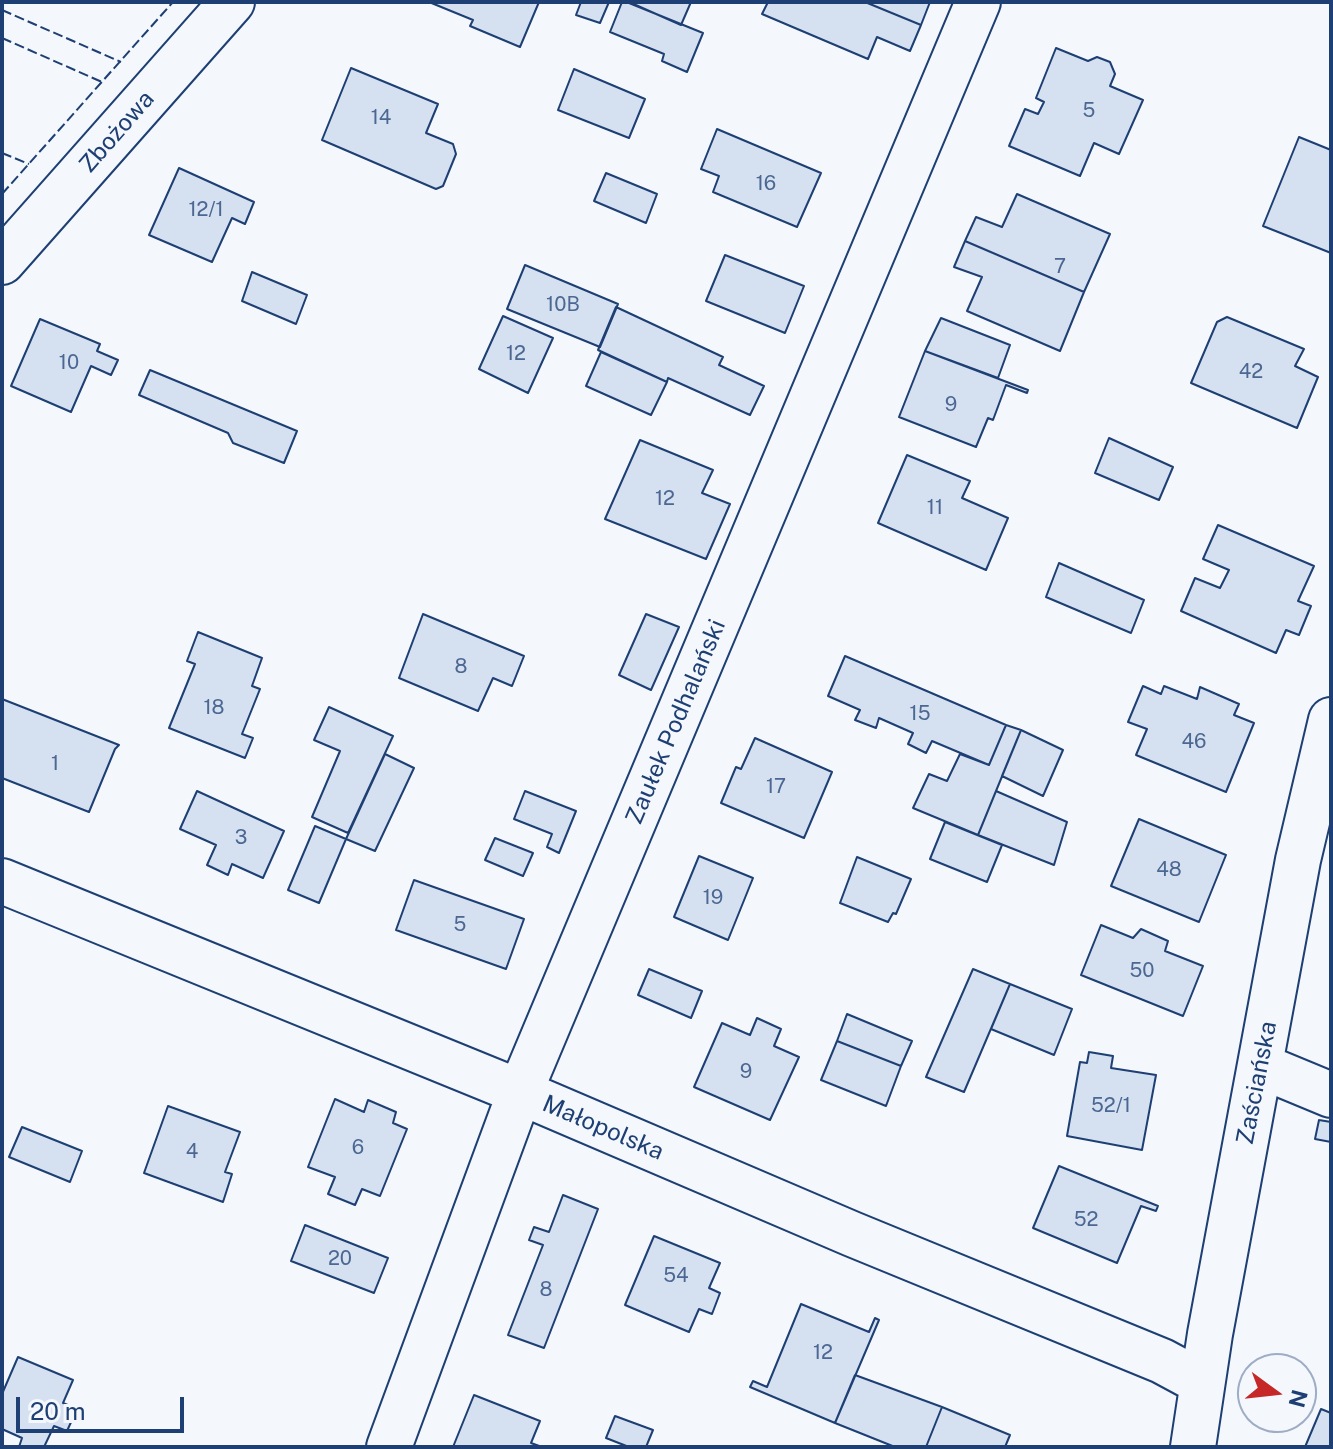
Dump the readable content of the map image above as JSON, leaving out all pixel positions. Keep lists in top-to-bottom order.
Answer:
{
  "streets": {
    "street": [
      "Zbożowa",
      "Zaułek Podhalański",
      "Zaściańska",
      "Małopolska"
    ]
  },
  "crossings": [
    ["Zaułek Podhalański", "Małopolska"],
    ["Zaściańska", "Małopolska"]
  ],
  "house_numbers": [
    "5",
    "14",
    "16",
    "12/1",
    "7",
    "10B",
    "12",
    "10",
    "42",
    "9",
    "12",
    "11",
    "8",
    "18",
    "15",
    "46",
    "1",
    "17",
    "3",
    "48",
    "19",
    "5",
    "50",
    "9",
    "52/1",
    "6",
    "4",
    "52",
    "20",
    "54",
    "8",
    "12"
  ],
  "scale_bar": "20 m",
  "north": "right"
}
